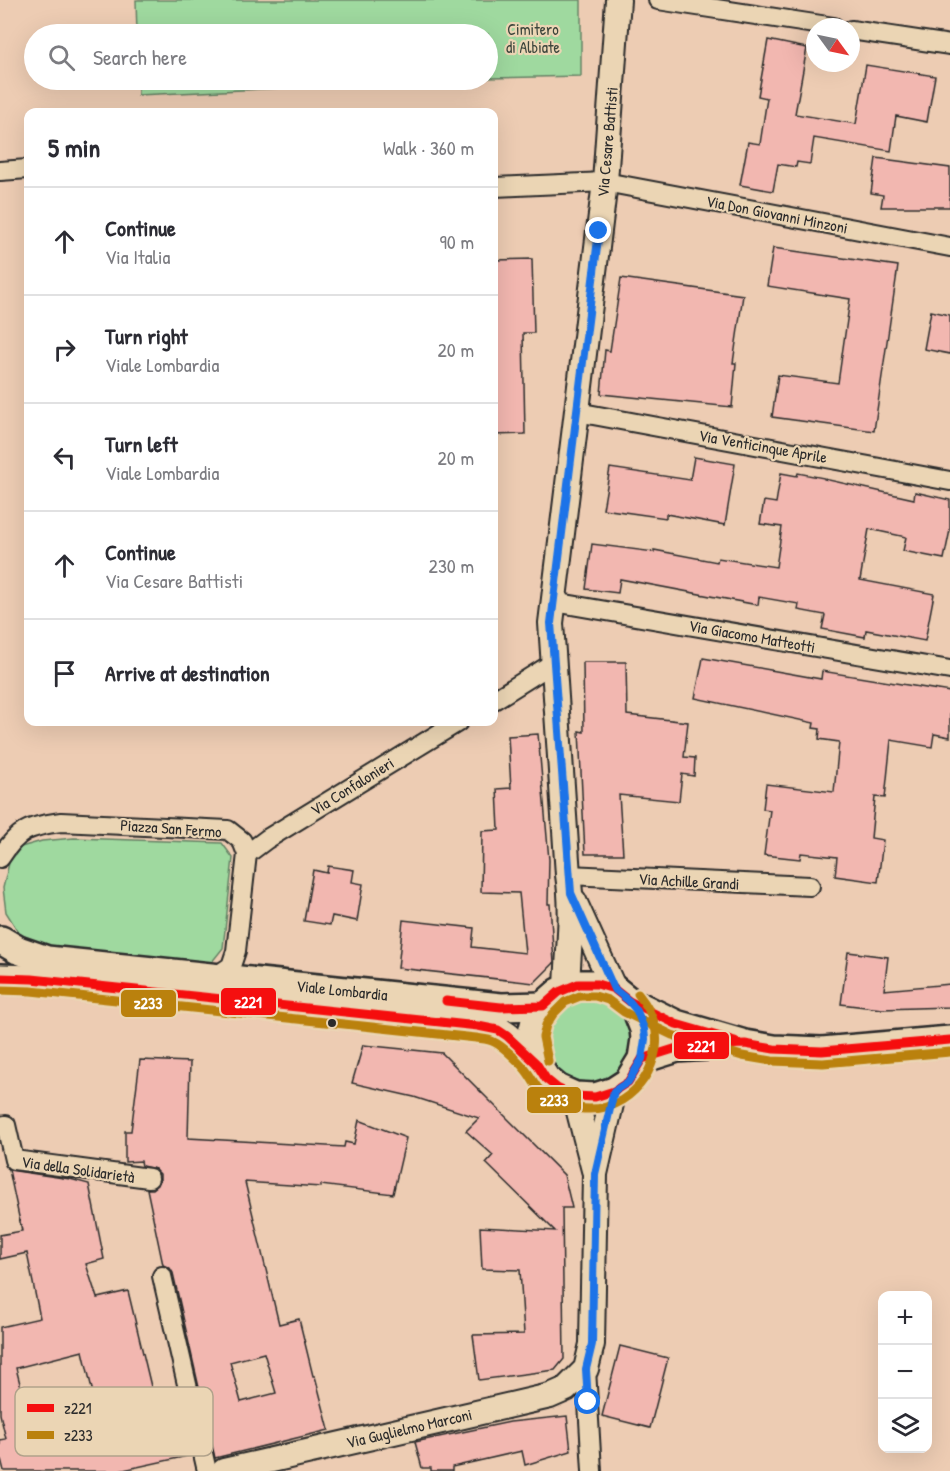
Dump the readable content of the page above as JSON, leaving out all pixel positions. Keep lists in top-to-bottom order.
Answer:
{
  "streets": {
    "main road": ["Viale Lombardia"],
    "street": [
      "Via Cesare Battisti",
      "Via Don Giovanni Minzoni",
      "Via Venticinque Aprile",
      "Via Giacomo Matteotti",
      "Via Confalonieri",
      "Piazza San Fermo",
      "Via Achille Grandi",
      "Via della Solidarietà",
      "Via Guglielmo Marconi"
    ]
  },
  "crossings": [
    ["Via Cesare Battisti", "Via Don Giovanni Minzoni"],
    ["Via Cesare Battisti", "Via Venticinque Aprile"],
    ["Via Cesare Battisti", "Via Giacomo Matteotti"],
    ["Via Cesare Battisti", "Via Achille Grandi"],
    ["Via Cesare Battisti", "Viale Lombardia"],
    ["Via Confalonieri", "Piazza San Fermo"]
  ],
  "parks": ["Cimitero di Albiate"],
  "lines": ["transit line z221", "transit line z233"],
  "legend": ["z221", "z233"],
  "north": "bottom right",
  "page": {
    "search": "Search here",
    "heading": ["5 min", "Walk · 360 m"],
    "list": [
      ["Continue", "Via Italia", "90 m"],
      ["Turn right", "Viale Lombardia", "20 m"],
      ["Turn left", "Viale Lombardia", "20 m"],
      ["Continue", "Via Cesare Battisti", "230 m"],
      "Arrive at destination"
    ],
    "map_buttons": ["+", "−"]
  }
}
